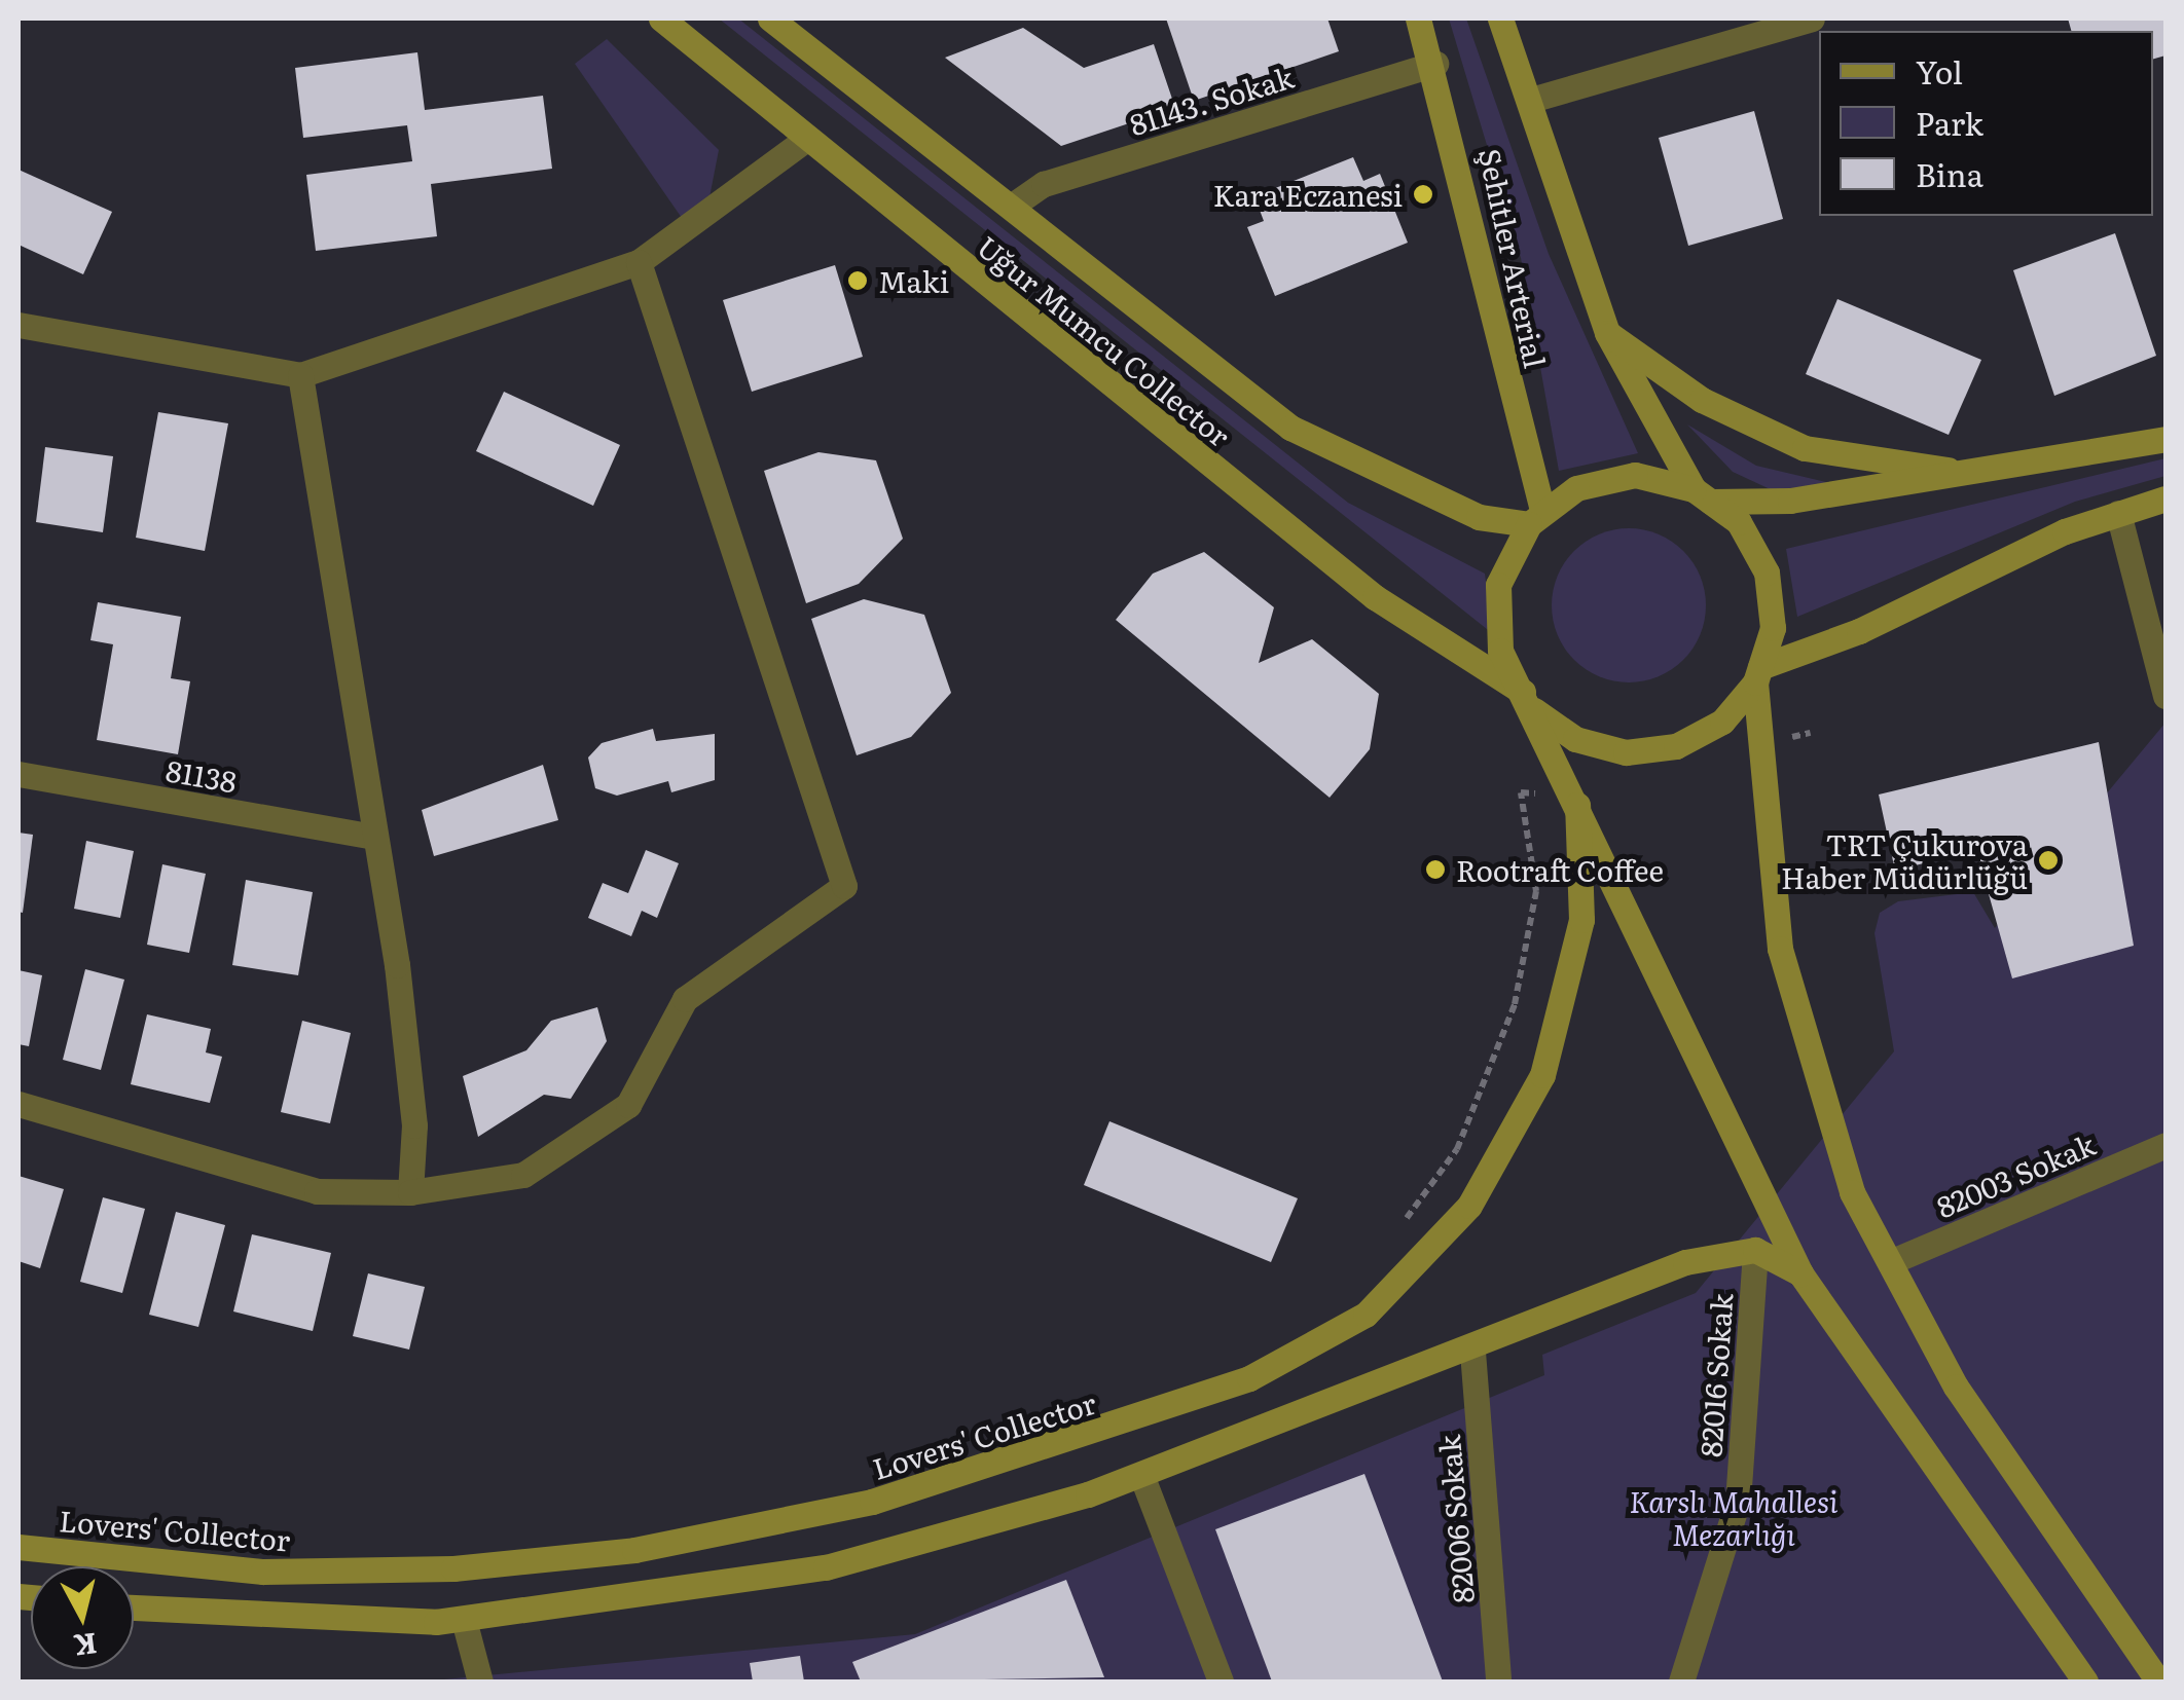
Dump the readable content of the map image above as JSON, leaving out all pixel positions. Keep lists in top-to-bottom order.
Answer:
{
  "streets": {
    "main road": ["Şehitler Arterial", "Uğur Mumcu Collector", "Lovers' Collector"],
    "street": [
      "81143. Sokak",
      "81138",
      "82003 Sokak",
      "82016 Sokak",
      "82006 Sokak"
    ]
  },
  "crossings": [
    ["81143. Sokak", "Şehitler Arterial"],
    ["81143. Sokak", "Uğur Mumcu Collector"],
    ["Şehitler Arterial", "Uğur Mumcu Collector"]
  ],
  "parks": ["Karslı Mahallesi Mezarlığı"],
  "places": [
    "Kara Eczanesi",
    "Maki",
    "TRT Çukurova Haber Müdürlüğü",
    "Rootraft Coffee"
  ],
  "legend": ["Yol", "Park", "Bina"],
  "north": "bottom"
}
